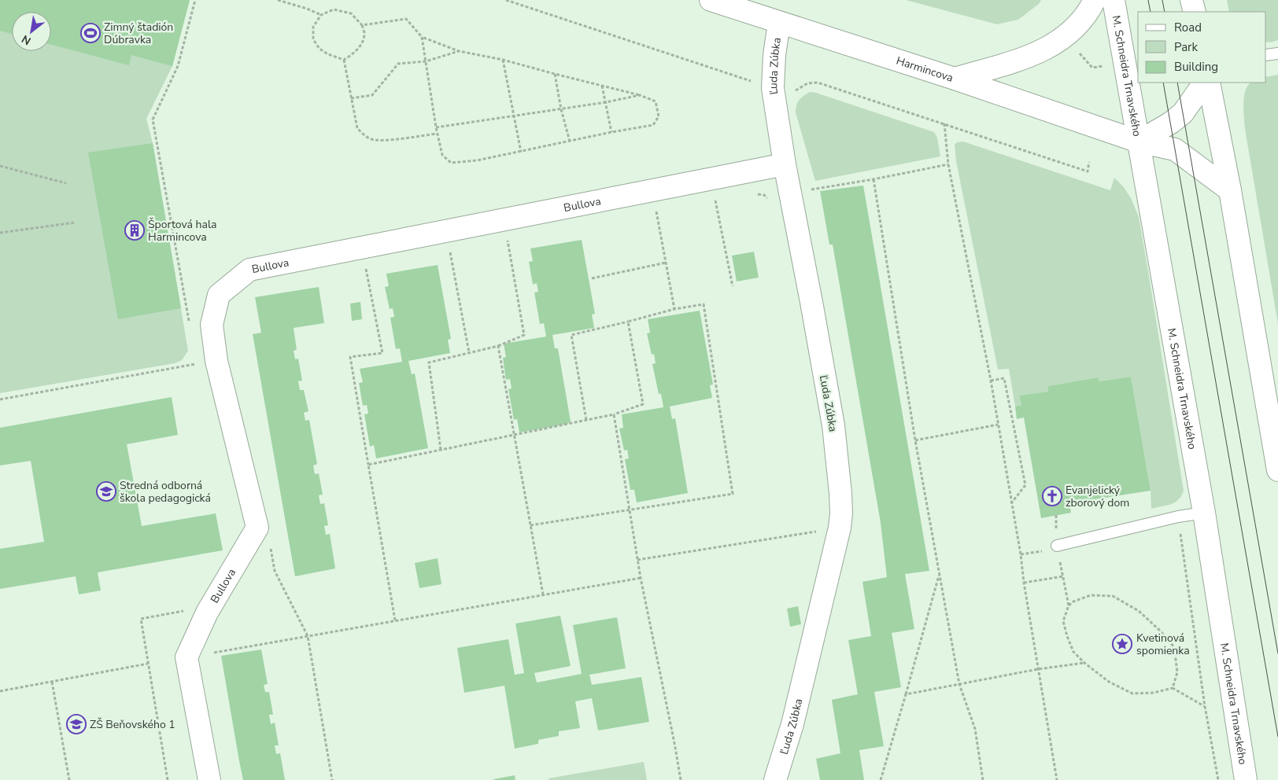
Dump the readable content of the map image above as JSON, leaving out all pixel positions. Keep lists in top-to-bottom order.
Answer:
{
  "streets": {
    "street": [
      "Ľuda Zúbka",
      "Harmincova",
      "M. Schneidra Trnavského",
      "Bullova"
    ]
  },
  "crossings": [
    ["Ľuda Zúbka", "Harmincova"],
    ["Ľuda Zúbka", "Bullova"],
    ["Harmincova", "M. Schneidra Trnavského"]
  ],
  "places": {
    "sports": ["Zimný štadión Dúbravka"],
    "building": ["Športová hala Harmincova"],
    "school or university": ["Stredná odborná škola pedagogická", "ZŠ Beňovského 1"],
    "church": ["Evanjelický zborový dom"],
    "place": ["Kvetinová spomienka"]
  },
  "legend": ["Road", "Park", "Building"],
  "north": "bottom left"
}
